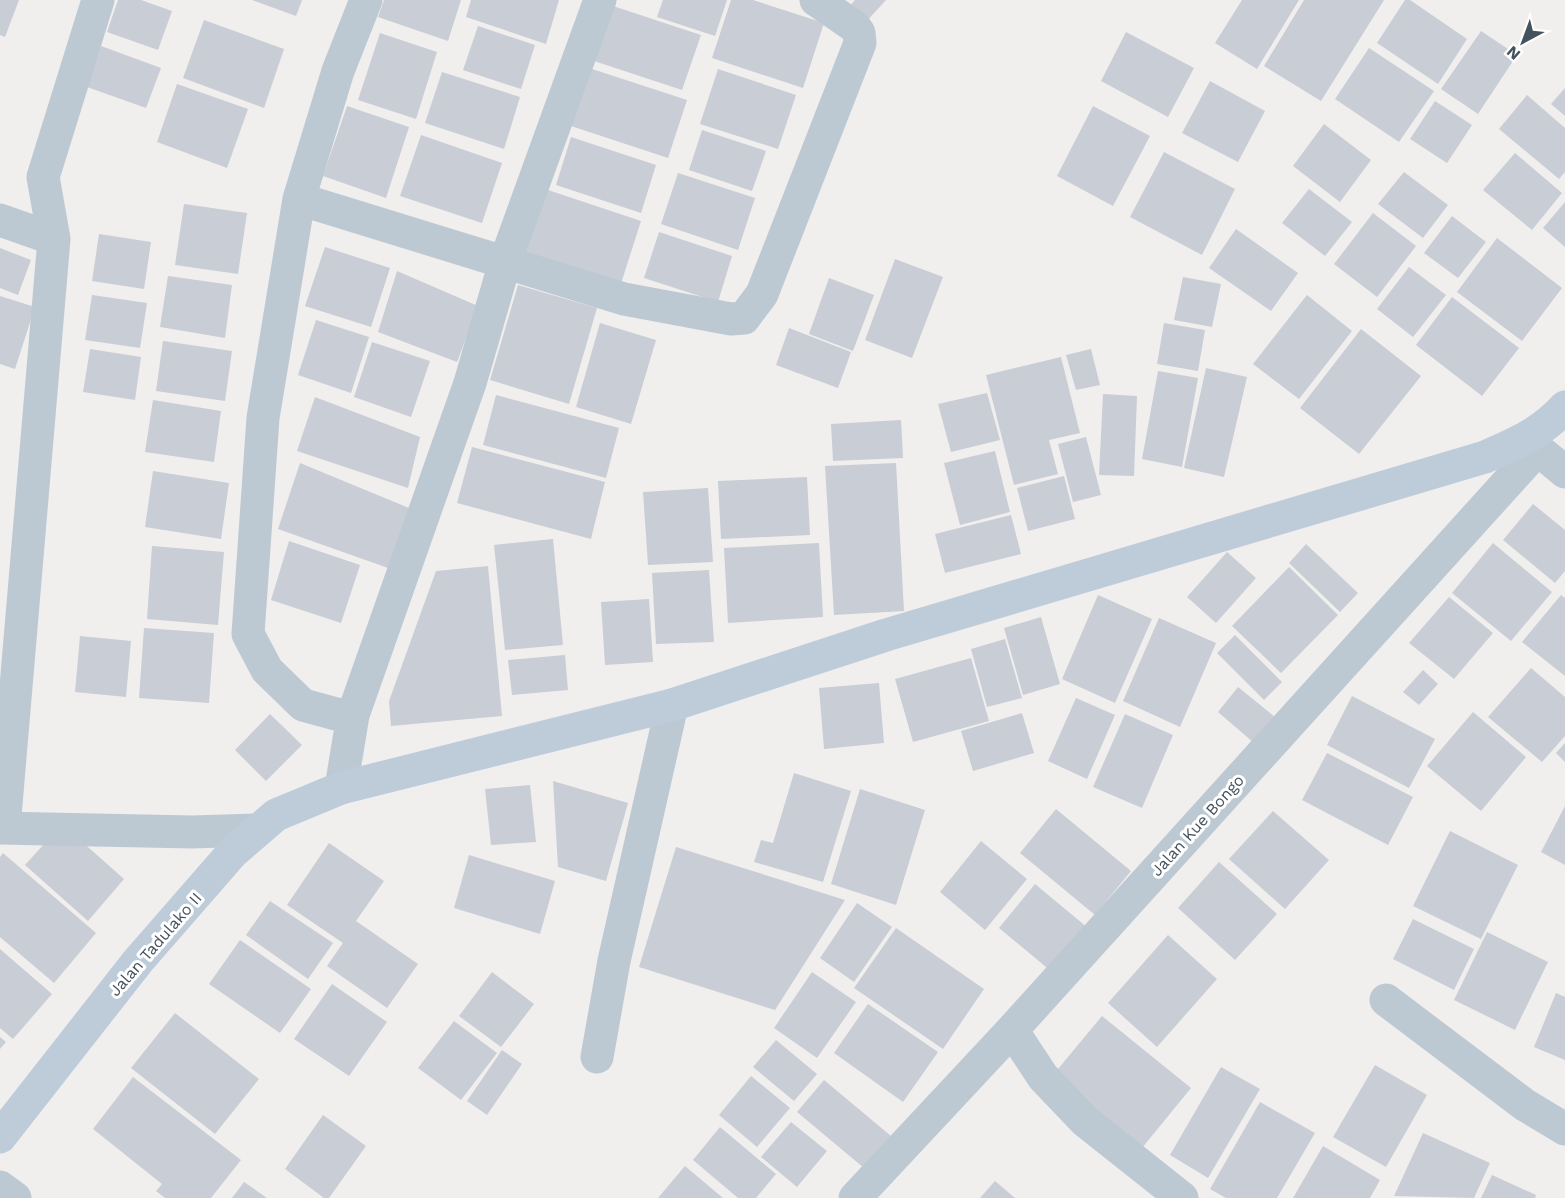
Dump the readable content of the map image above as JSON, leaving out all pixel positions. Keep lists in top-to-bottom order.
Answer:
{
  "streets": {
    "main road": ["Jalan Tadulako II"],
    "street": ["Jalan Kue Bongo"]
  },
  "crossings": [
    ["Jalan Kue Bongo", "Jalan Tadulako II"]
  ],
  "north": "bottom left"
}
